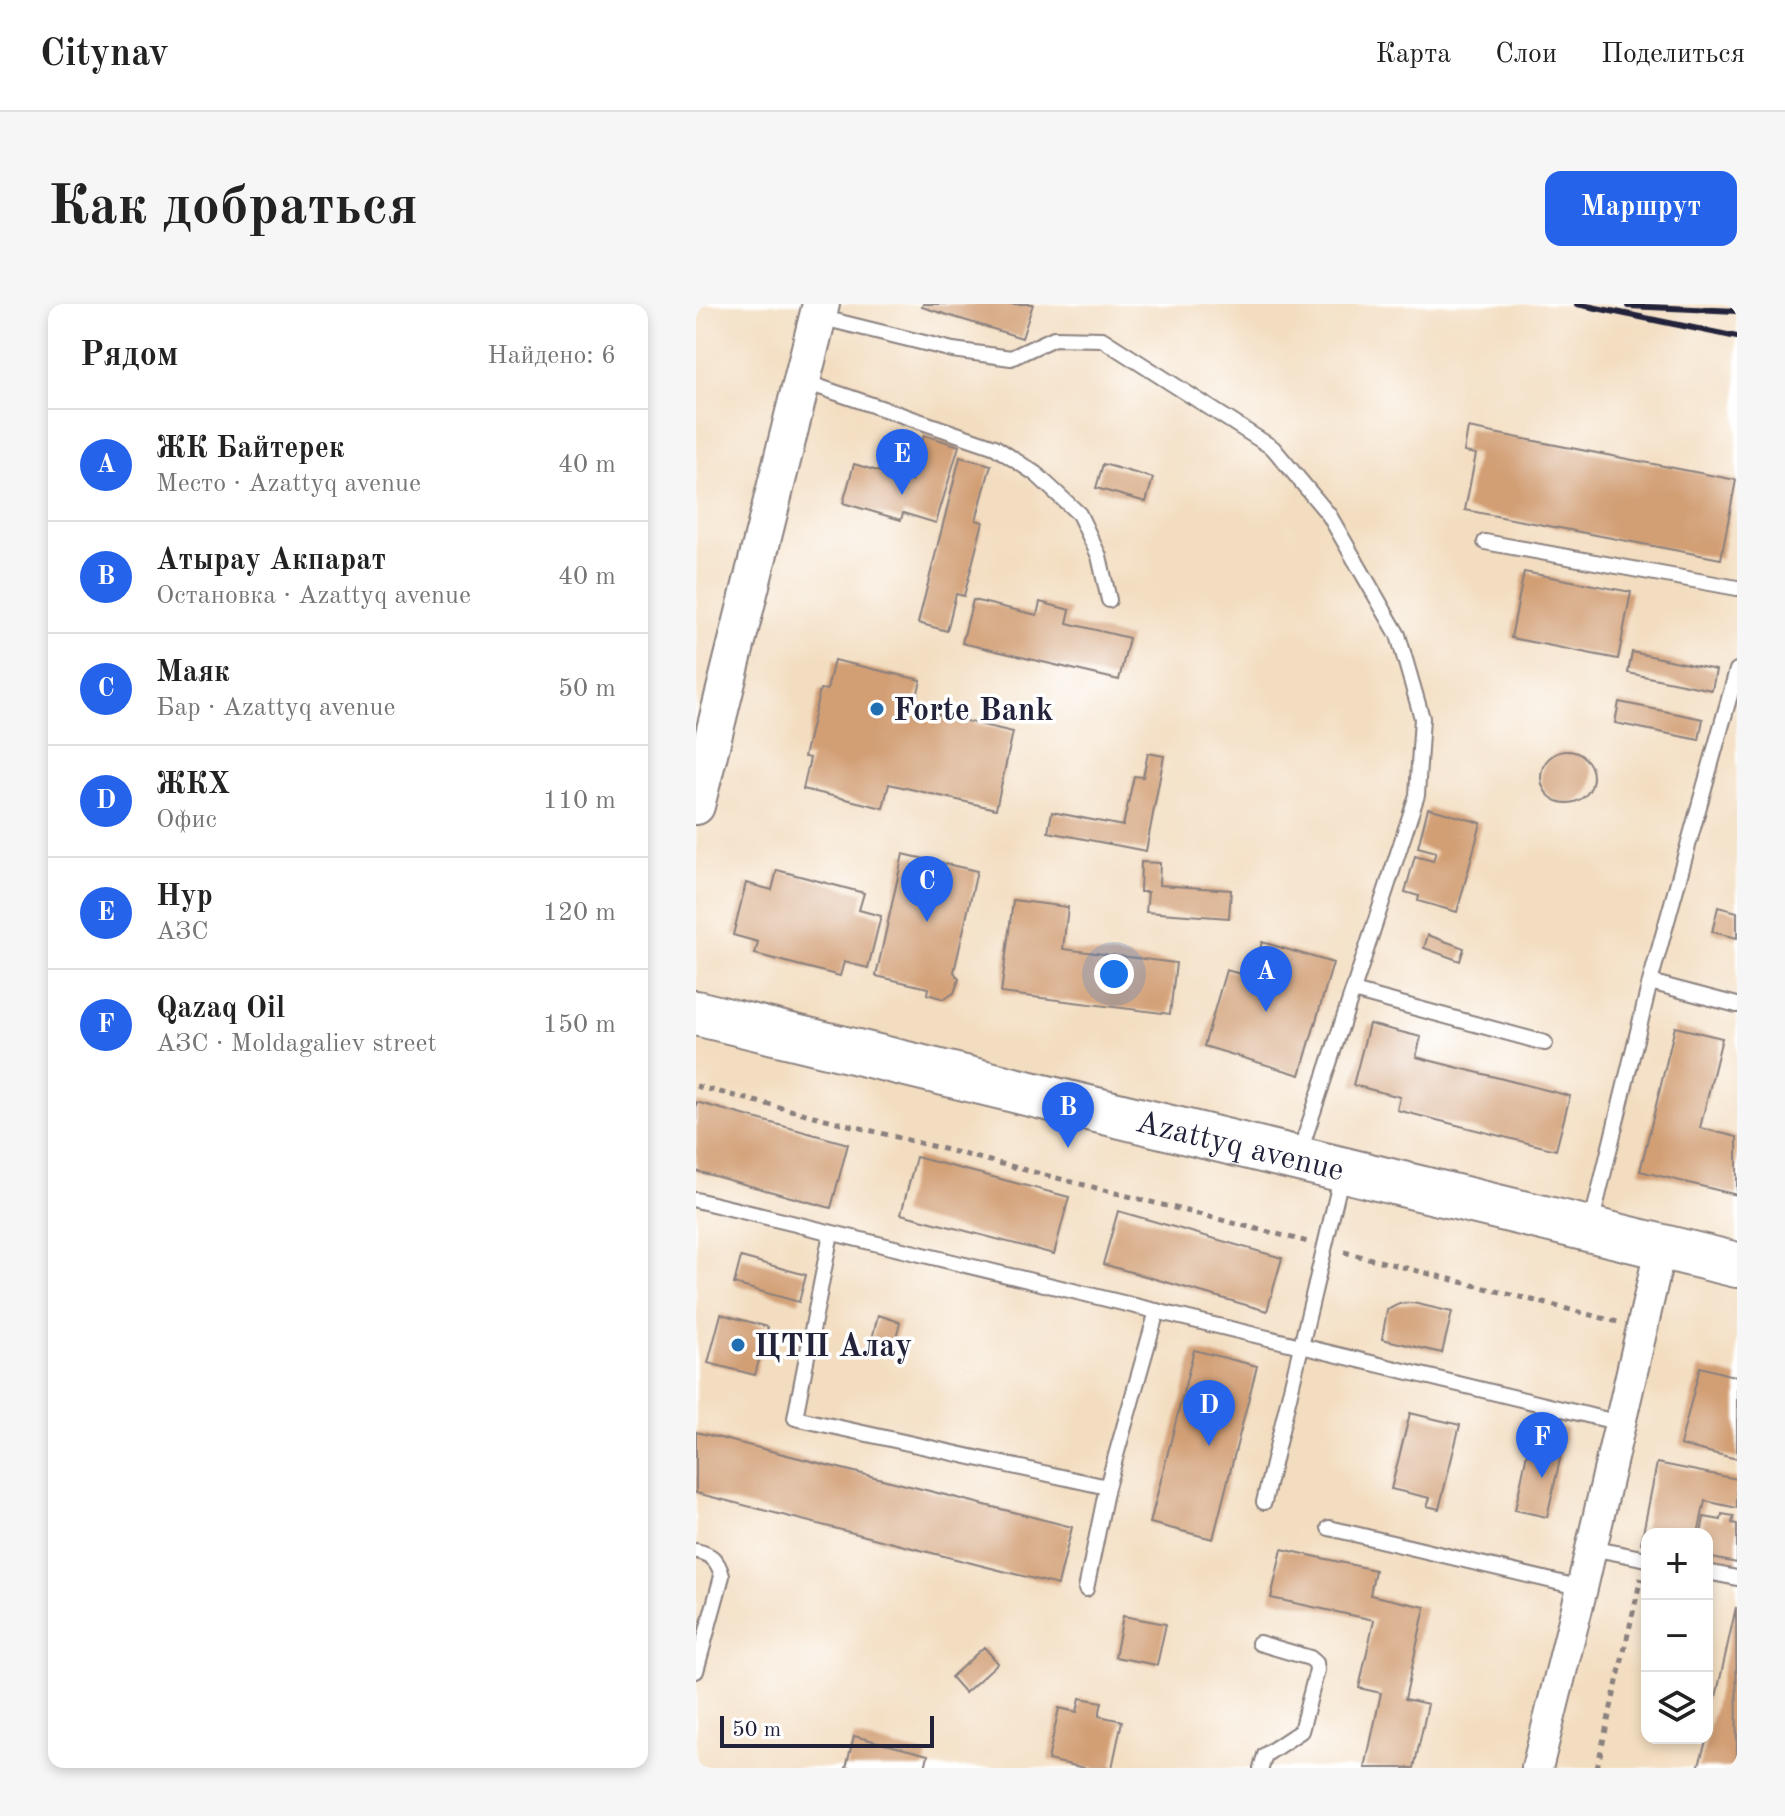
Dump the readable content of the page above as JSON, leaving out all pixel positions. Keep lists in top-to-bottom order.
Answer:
{
  "streets": {
    "main road": ["Azattyq avenue"]
  },
  "places": ["Forte Bank", "ЦТП Алау"],
  "scale_bar": "50 m",
  "page": {
    "header": "Citynav",
    "nav": ["Карта", "Слои", "Поделиться"],
    "buttons": "Маршрут",
    "title": "Как добраться",
    "heading": ["Рядом", "Найдено: 6"],
    "list": [
      {
        "mark": "A",
        "name": "ЖК Байтерек",
        "note": "Место · Azattyq avenue",
        "value": "40 m"
      },
      {
        "mark": "B",
        "name": "Атырау Акпарат",
        "note": "Остановка · Azattyq avenue",
        "value": "40 m"
      },
      {
        "mark": "C",
        "name": "Маяк",
        "note": "Бар · Azattyq avenue",
        "value": "50 m"
      },
      {
        "mark": "D",
        "name": "ЖКХ",
        "note": "Офис",
        "value": "110 m"
      },
      {
        "mark": "E",
        "name": "Нур",
        "note": "АЗС",
        "value": "120 m"
      },
      {
        "mark": "F",
        "name": "Qazaq Oil",
        "note": "АЗС · Moldagaliev street",
        "value": "150 m"
      }
    ],
    "pins": [
      "E",
      "C",
      "A",
      "B",
      "D",
      "F"
    ],
    "map_buttons": ["+", "−"],
    "scale": "50 m"
  }
}
